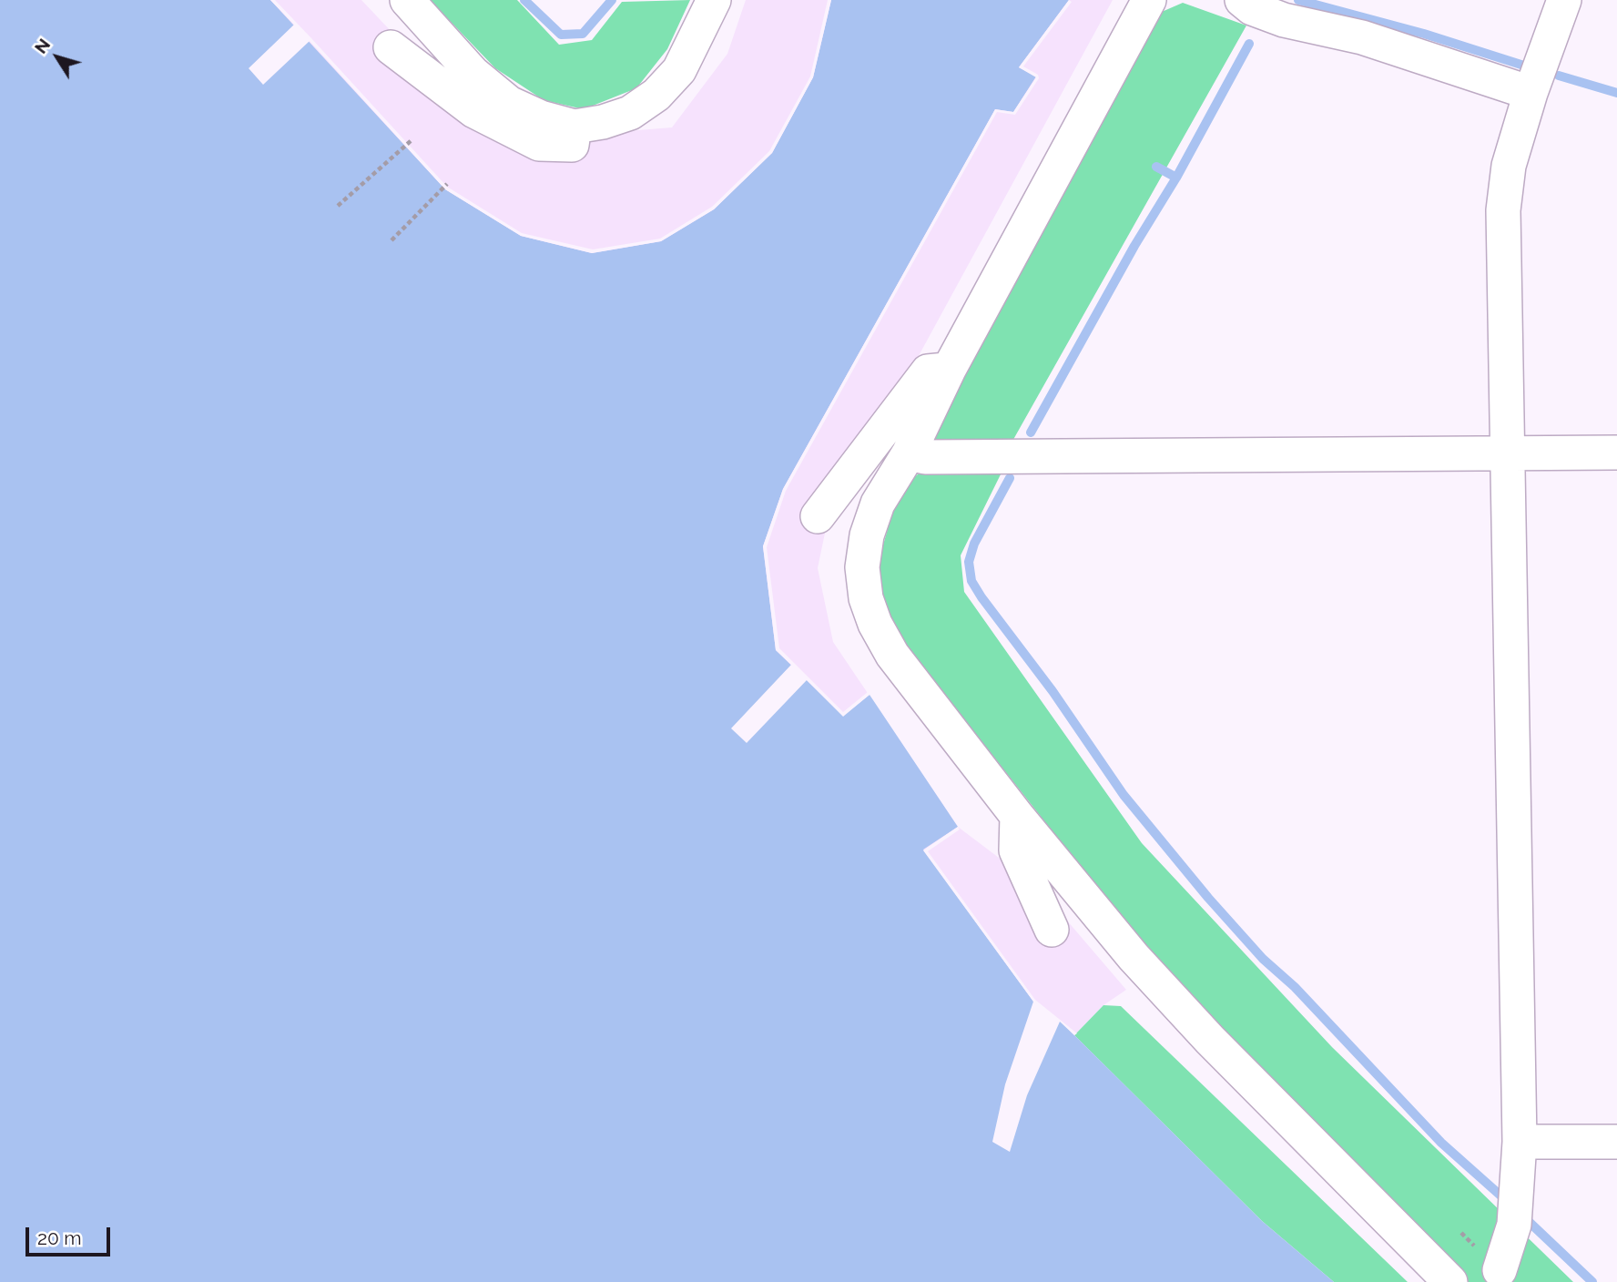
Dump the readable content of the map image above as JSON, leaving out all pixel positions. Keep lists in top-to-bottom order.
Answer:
{
  "scale_bar": "20 m",
  "north": "top left"
}
